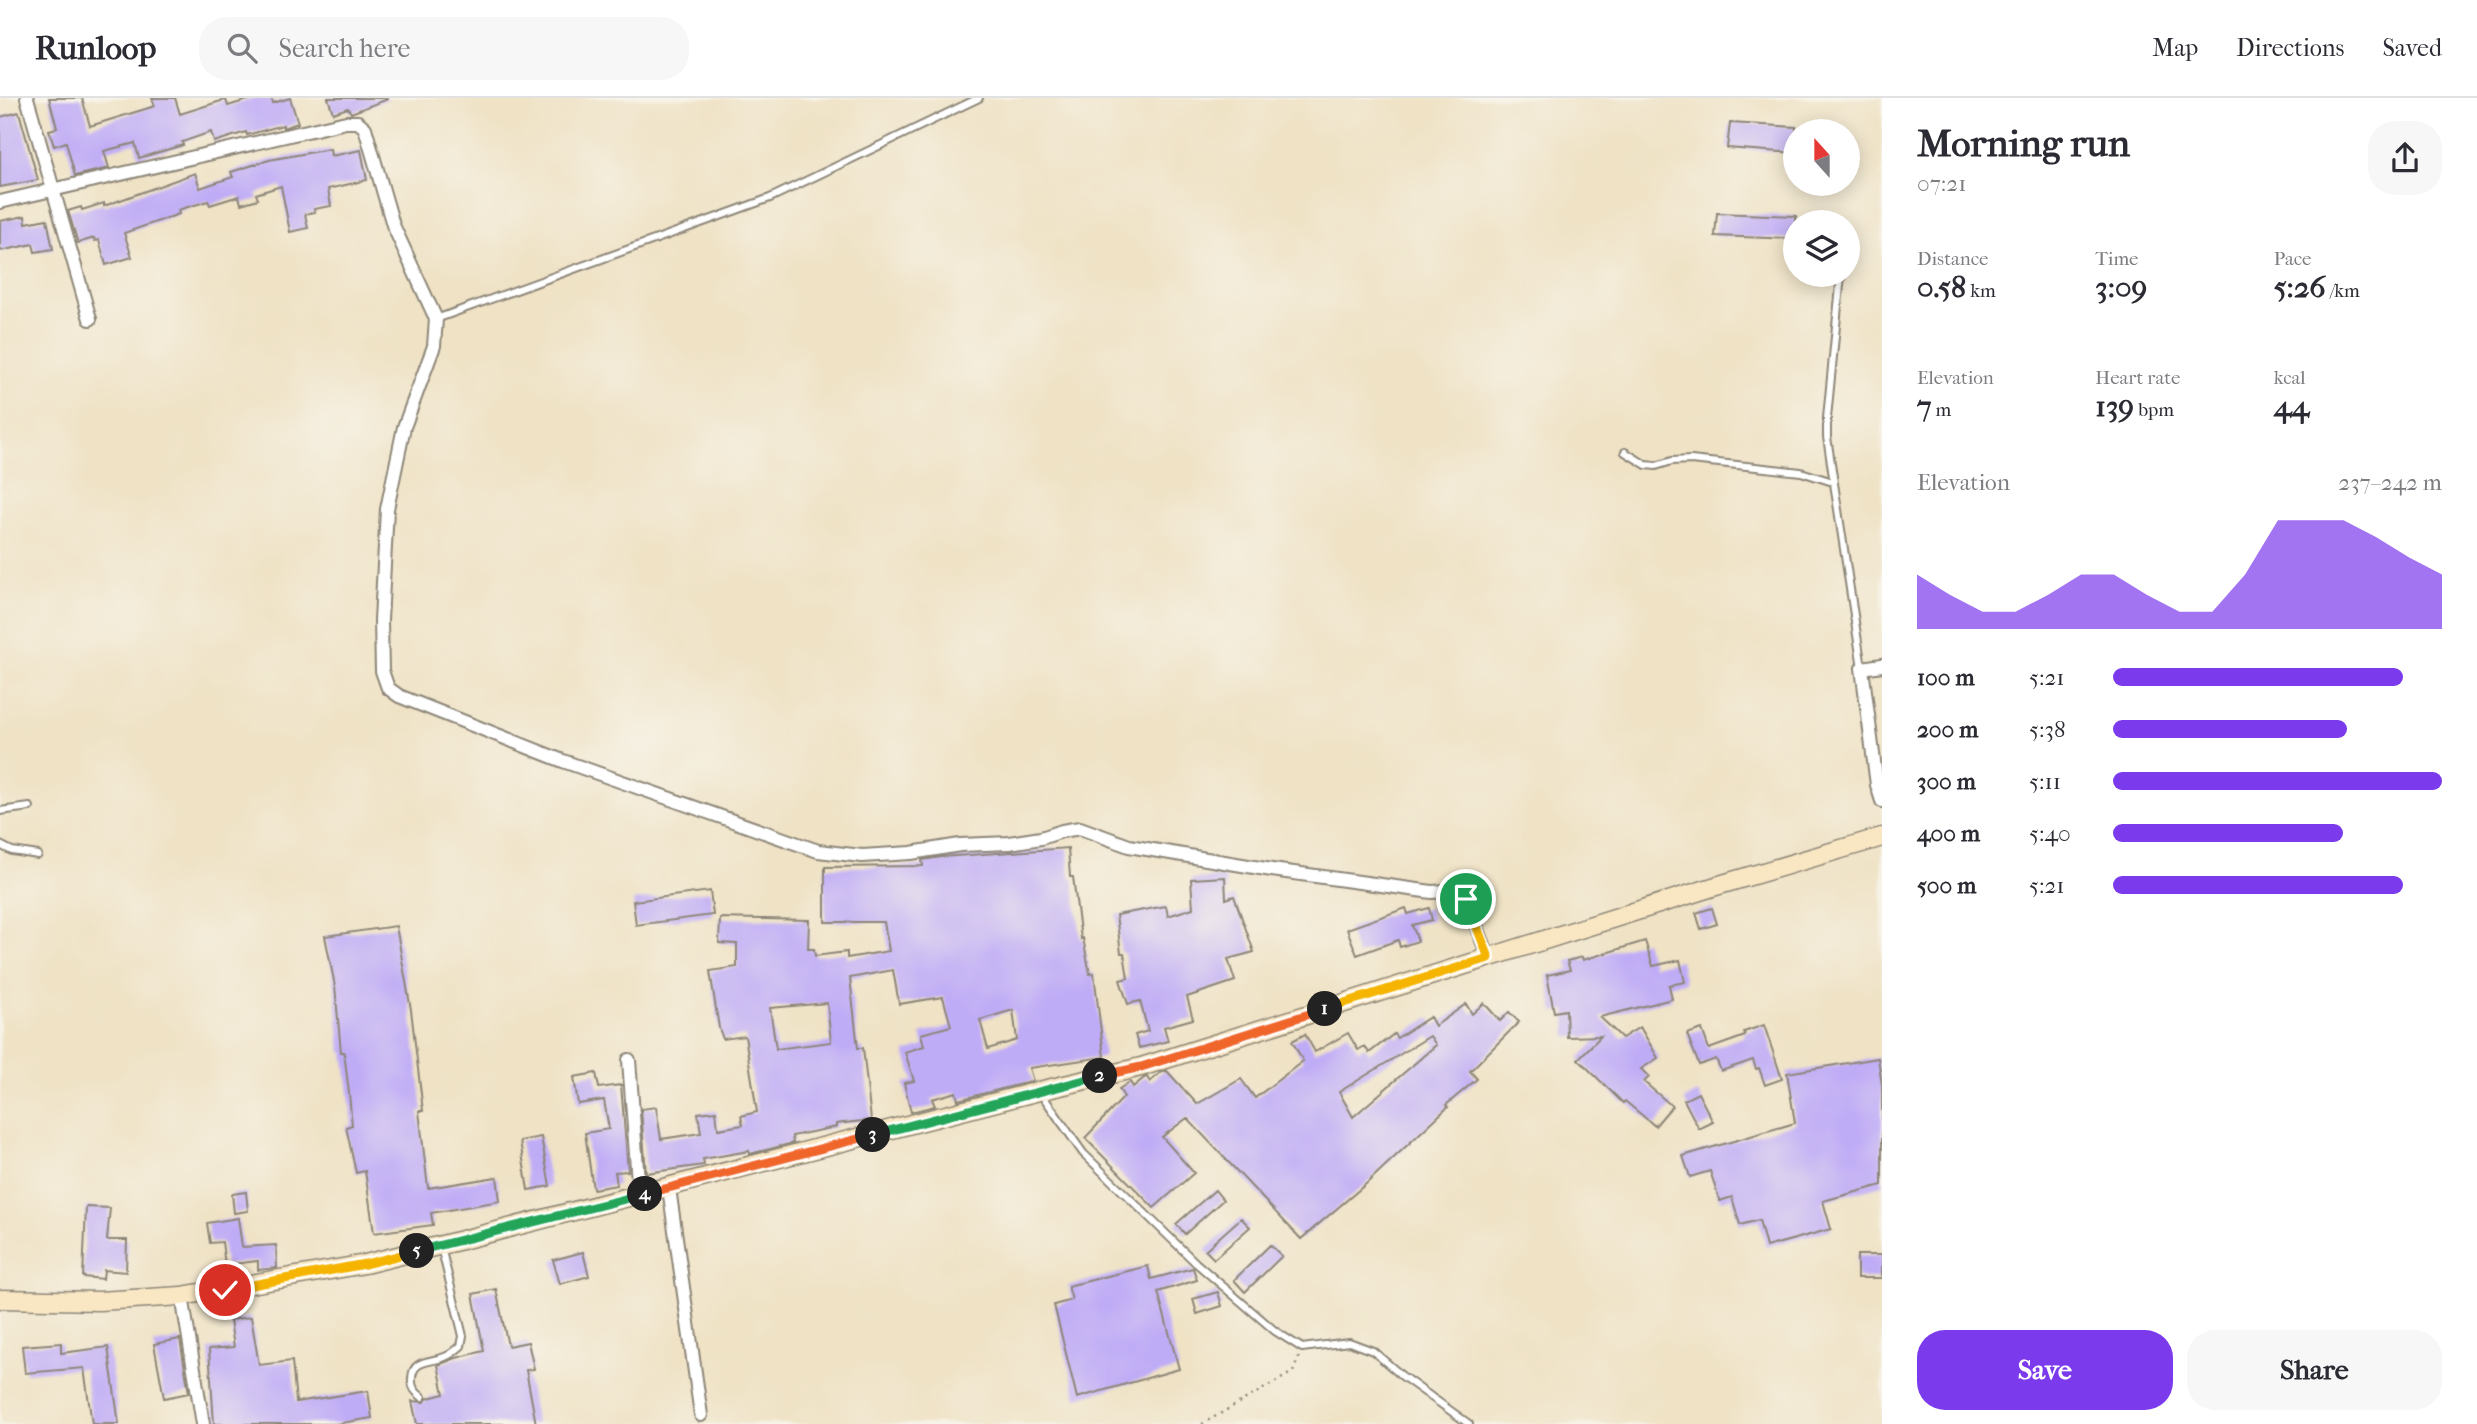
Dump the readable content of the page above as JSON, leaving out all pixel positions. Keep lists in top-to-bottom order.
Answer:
{
  "north": "top",
  "page": {
    "header": "Runloop",
    "search": "Search here",
    "nav": ["Map", "Directions", "Saved"],
    "heading": ["Morning run", "07:21"],
    "stats": [
      ["Distance", "0.58 km"],
      ["Time", "3:09"],
      ["Pace", "5:26 /km"],
      ["Elevation", "7 m"],
      ["Heart rate", "139 bpm"],
      ["kcal", "44"]
    ],
    "chart": ["Elevation", "237–242 m"],
    "list": [
      {
        "name": "100 m",
        "note": "5:21"
      },
      {
        "name": "200 m",
        "note": "5:38"
      },
      {
        "name": "300 m",
        "note": "5:11"
      },
      {
        "name": "400 m",
        "note": "5:40"
      },
      {
        "name": "500 m",
        "note": "5:21"
      }
    ],
    "pins": [
      "1",
      "2",
      "3",
      "4",
      "5"
    ],
    "buttons": ["Save", "Share"]
  }
}
